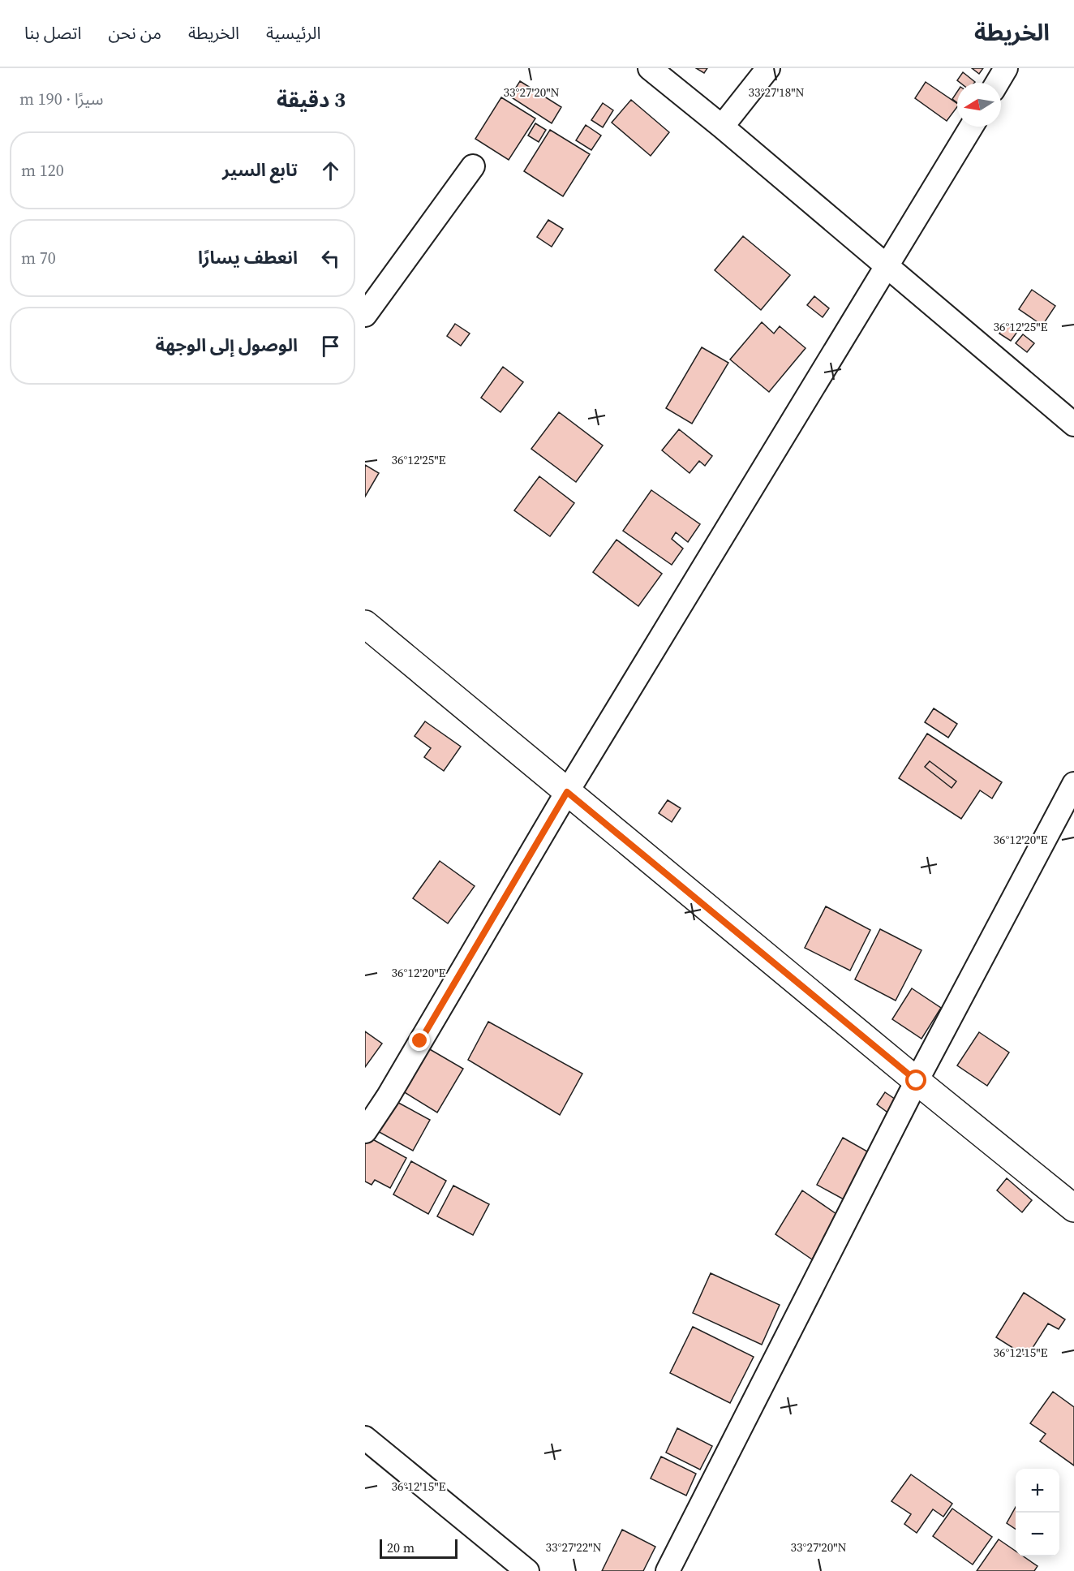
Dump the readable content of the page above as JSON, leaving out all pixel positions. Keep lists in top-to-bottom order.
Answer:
{
  "scale_bar": "20 m",
  "north": "left",
  "page": {
    "header": "الخريطة",
    "nav": [
      "الرئيسية",
      "الخريطة",
      "من نحن",
      "اتصل بنا"
    ],
    "heading": ["3 دقيقة", "سيرًا · 190 m"],
    "list": [
      ["تابع السير", "120 m"],
      ["انعطف يسارًا", "70 m"],
      "الوصول إلى الوجهة"
    ],
    "map_buttons": ["+", "−"],
    "scale": "20 m"
  },
  "coordinates": [
    "33°27'20\"N",
    "33°27'18\"N",
    "36°12'25\"E",
    "36°12'20\"E",
    "36°12'15\"E",
    "33°27'22\"N"
  ]
}
